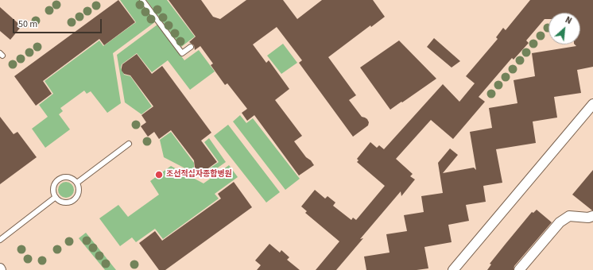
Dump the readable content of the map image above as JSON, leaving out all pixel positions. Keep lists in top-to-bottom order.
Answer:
{
  "places": ["조선적십자종합병원"],
  "scale_bar": "50 m",
  "north": "top right"
}
